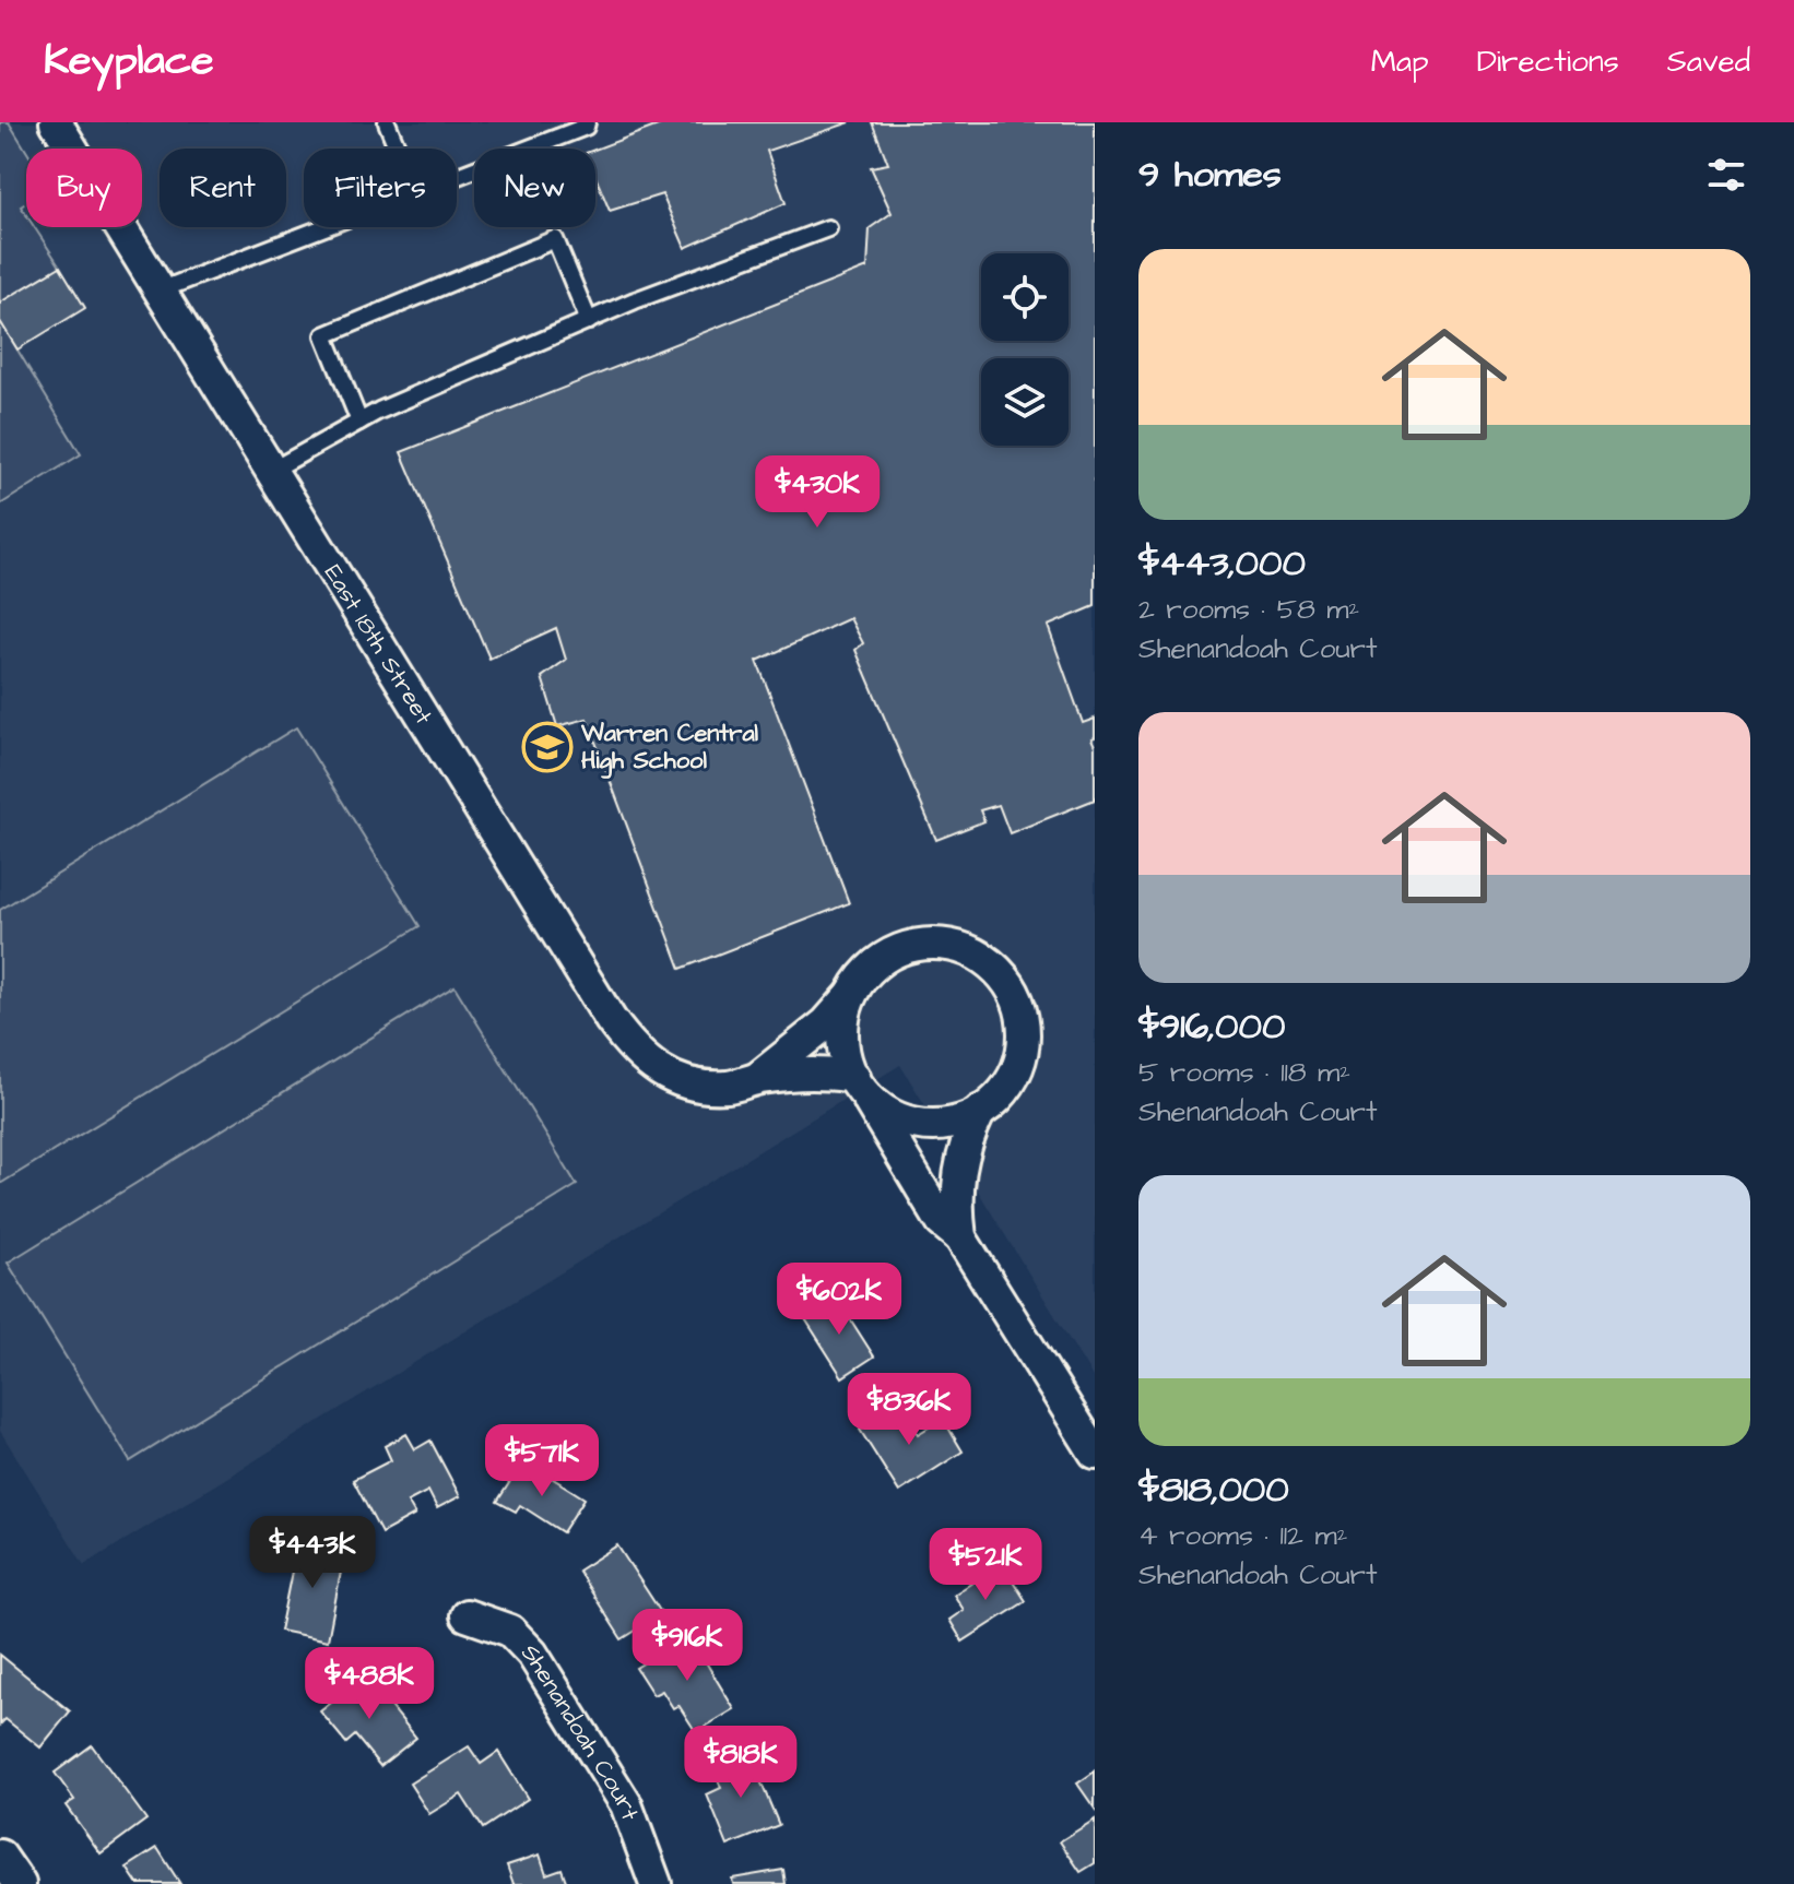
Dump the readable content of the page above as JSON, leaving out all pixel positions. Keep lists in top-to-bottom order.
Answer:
{
  "streets": {
    "street": ["East 18th Street", "Shenandoah Court"]
  },
  "places": {
    "school or university": ["Warren Central High School"]
  },
  "page": {
    "header": "Keyplace",
    "nav": ["Map", "Directions", "Saved"],
    "heading": "9 homes",
    "chip": [
      "Buy",
      "Rent",
      "Filters",
      "New"
    ],
    "list": [
      {
        "name": "$443,000",
        "note": "2 rooms · 58 m² · Shenandoah Court"
      },
      {
        "name": "$916,000",
        "note": "5 rooms · 118 m² · Shenandoah Court"
      },
      {
        "name": "$818,000",
        "note": "4 rooms · 112 m² · Shenandoah Court"
      }
    ],
    "price": [
      "$430K",
      "$602K",
      "$836K",
      "$571K",
      "$443K",
      "$521K",
      "$916K",
      "$488K",
      "$818K"
    ]
  }
}
